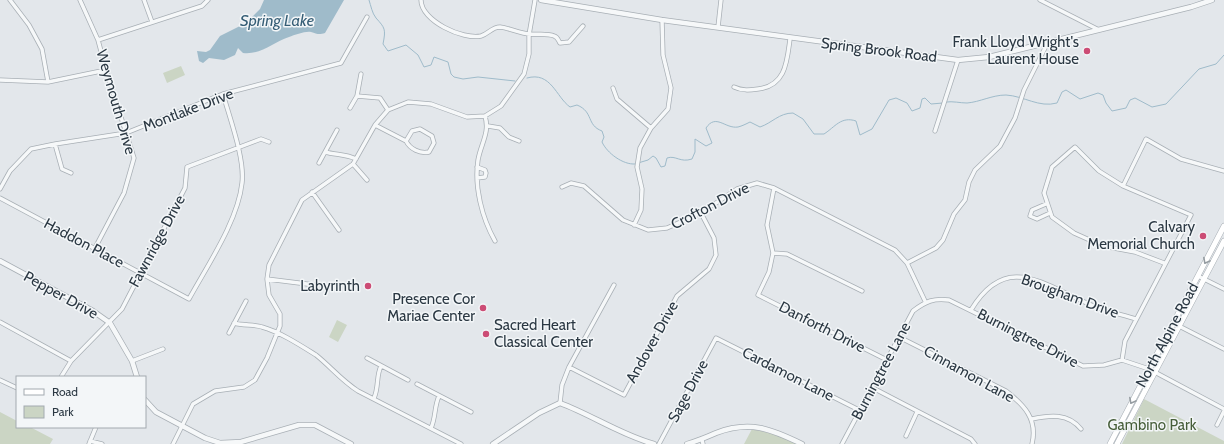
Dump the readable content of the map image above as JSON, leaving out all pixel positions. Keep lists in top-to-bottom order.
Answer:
{
  "streets": {
    "main road": ["North Alpine Road"],
    "street": [
      "Spring Brook Road",
      "Weymouth Drive",
      "Montlake Drive",
      "Crofton Drive",
      "Fawnridge Drive",
      "Haddon Place",
      "Pepper Drive",
      "Brougham Drive",
      "Danforth Drive",
      "Burningtree Drive",
      "Andover Drive",
      "Burningtree Lane",
      "Cardamon Lane",
      "Cinnamon Lane",
      "Sage Drive"
    ]
  },
  "crossings": [
    ["Weymouth Drive", "Montlake Drive"],
    ["Weymouth Drive", "Haddon Place"],
    ["Crofton Drive", "Burningtree Drive"],
    ["Crofton Drive", "Andover Drive"],
    ["Crofton Drive", "Burningtree Lane"],
    ["Fawnridge Drive", "Haddon Place"],
    ["Fawnridge Drive", "Pepper Drive"],
    ["Brougham Drive", "Burningtree Drive"],
    ["Danforth Drive", "Burningtree Lane"],
    ["Burningtree Drive", "Burningtree Lane"],
    ["Burningtree Lane", "Cardamon Lane"],
    ["Burningtree Lane", "Cinnamon Lane"],
    ["Cardamon Lane", "Sage Drive"]
  ],
  "water": ["Spring Lake"],
  "parks": ["Gambino Park"],
  "places": [
    "Frank Lloyd Wright's Laurent House",
    "Calvary Memorial Church",
    "Labyrinth",
    "Presence Cor Mariae Center",
    "Sacred Heart Classical Center"
  ],
  "legend": ["Road", "Park"]
}
